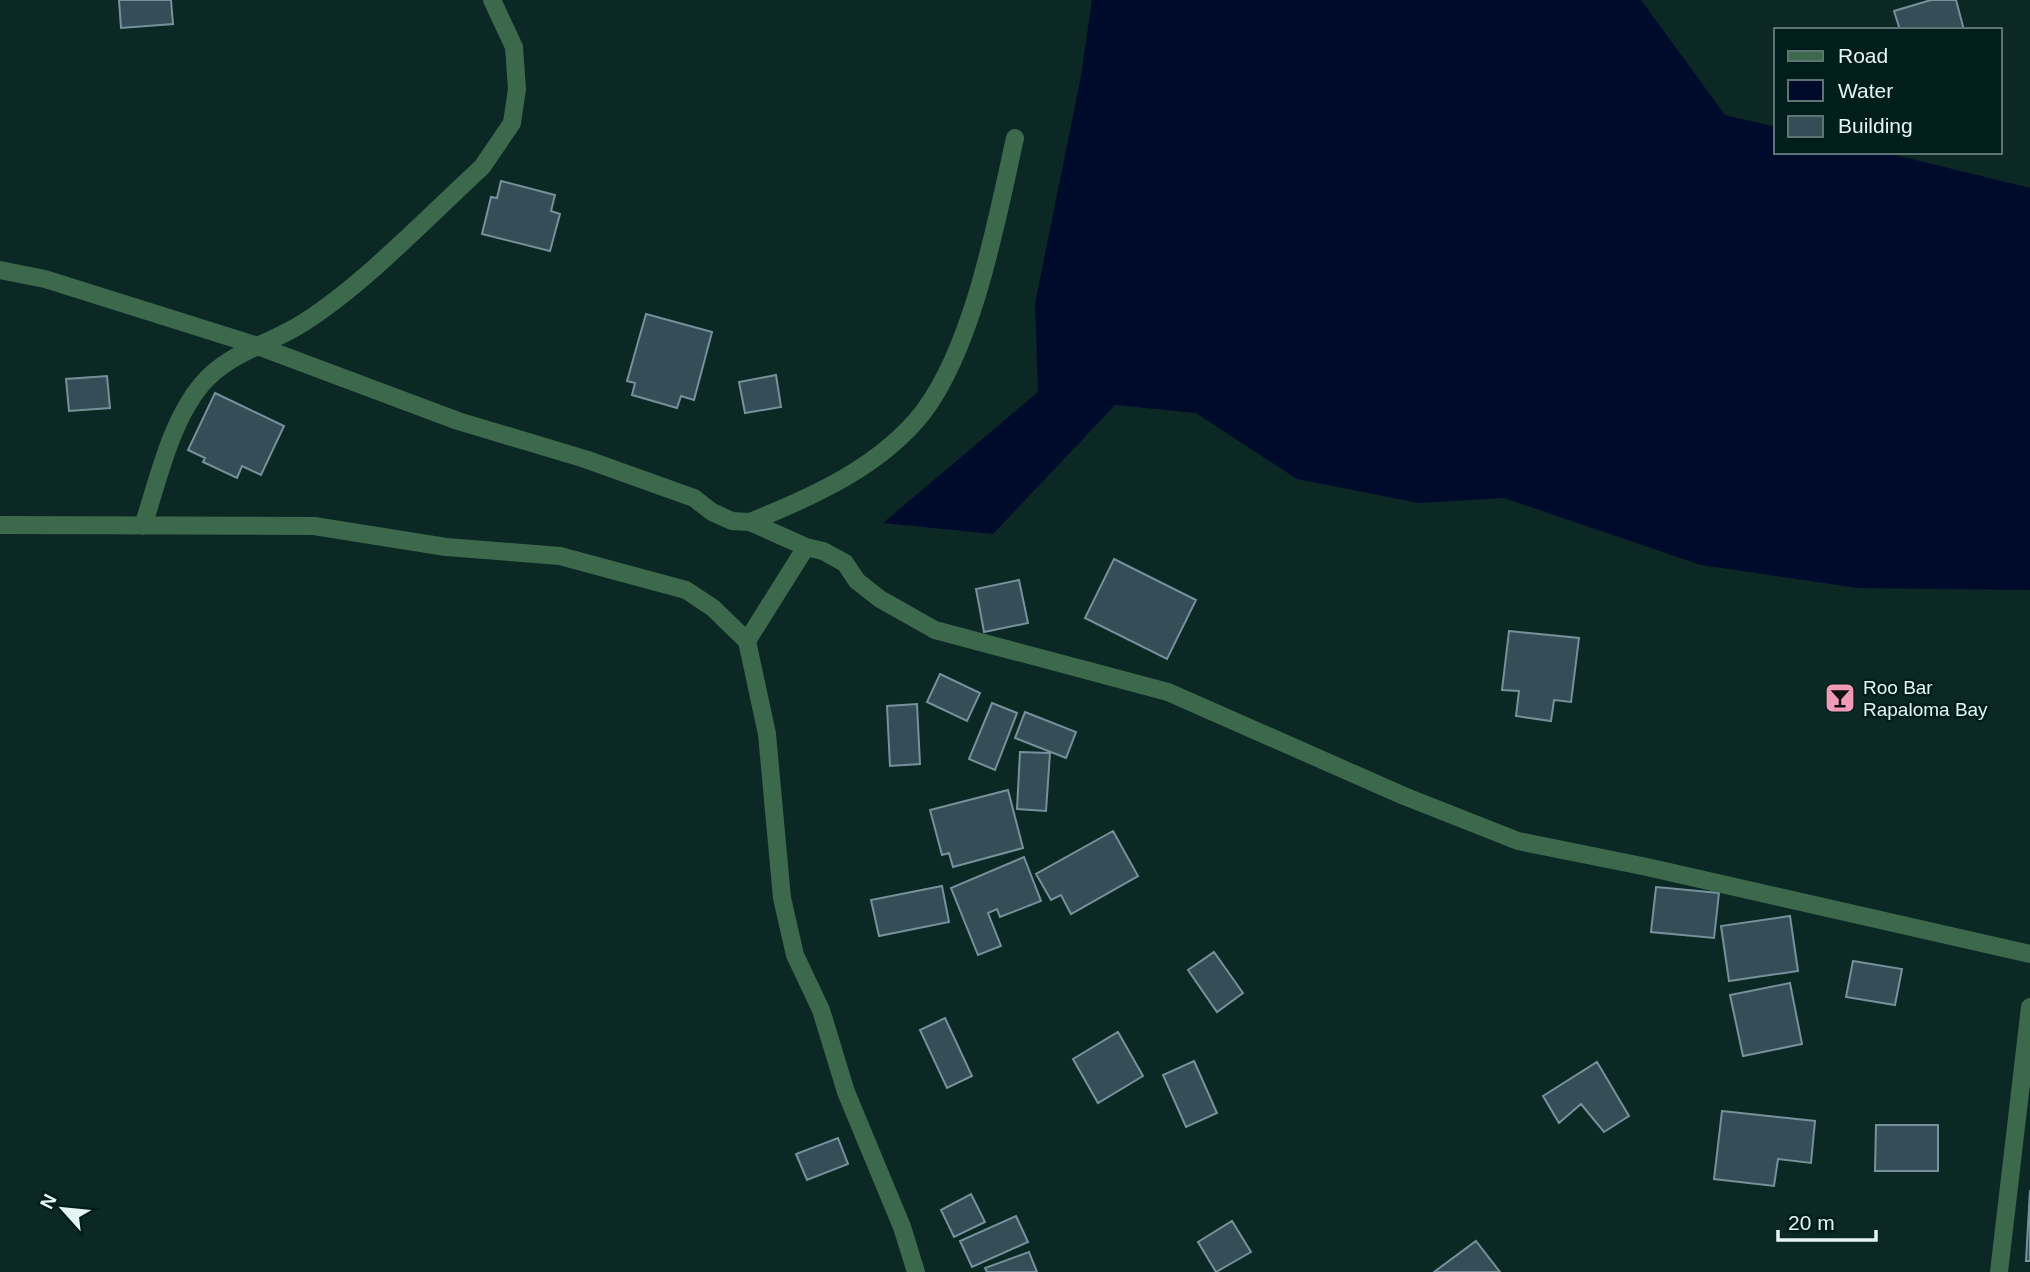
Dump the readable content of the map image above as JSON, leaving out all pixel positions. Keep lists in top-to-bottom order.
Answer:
{
  "places": {
    "bar": ["Roo Bar Rapaloma Bay"]
  },
  "legend": ["Road", "Water", "Building"],
  "scale_bar": "20 m",
  "north": "top left"
}
